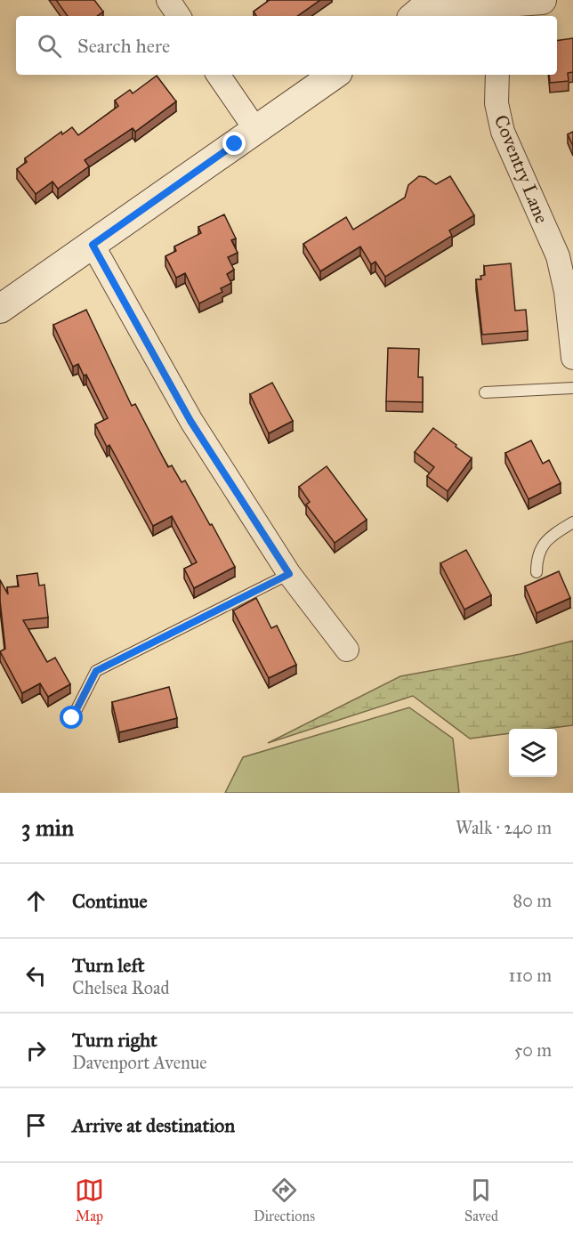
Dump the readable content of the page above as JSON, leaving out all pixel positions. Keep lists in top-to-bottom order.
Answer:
{
  "streets": {
    "street": ["Coventry Lane"]
  },
  "page": {
    "search": "Search here",
    "heading": ["3 min", "Walk · 240 m"],
    "list": [
      ["Continue", "80 m"],
      ["Turn left", "Chelsea Road", "110 m"],
      ["Turn right", "Davenport Avenue", "50 m"],
      "Arrive at destination"
    ],
    "nav": ["Map", "Directions", "Saved"]
  }
}
